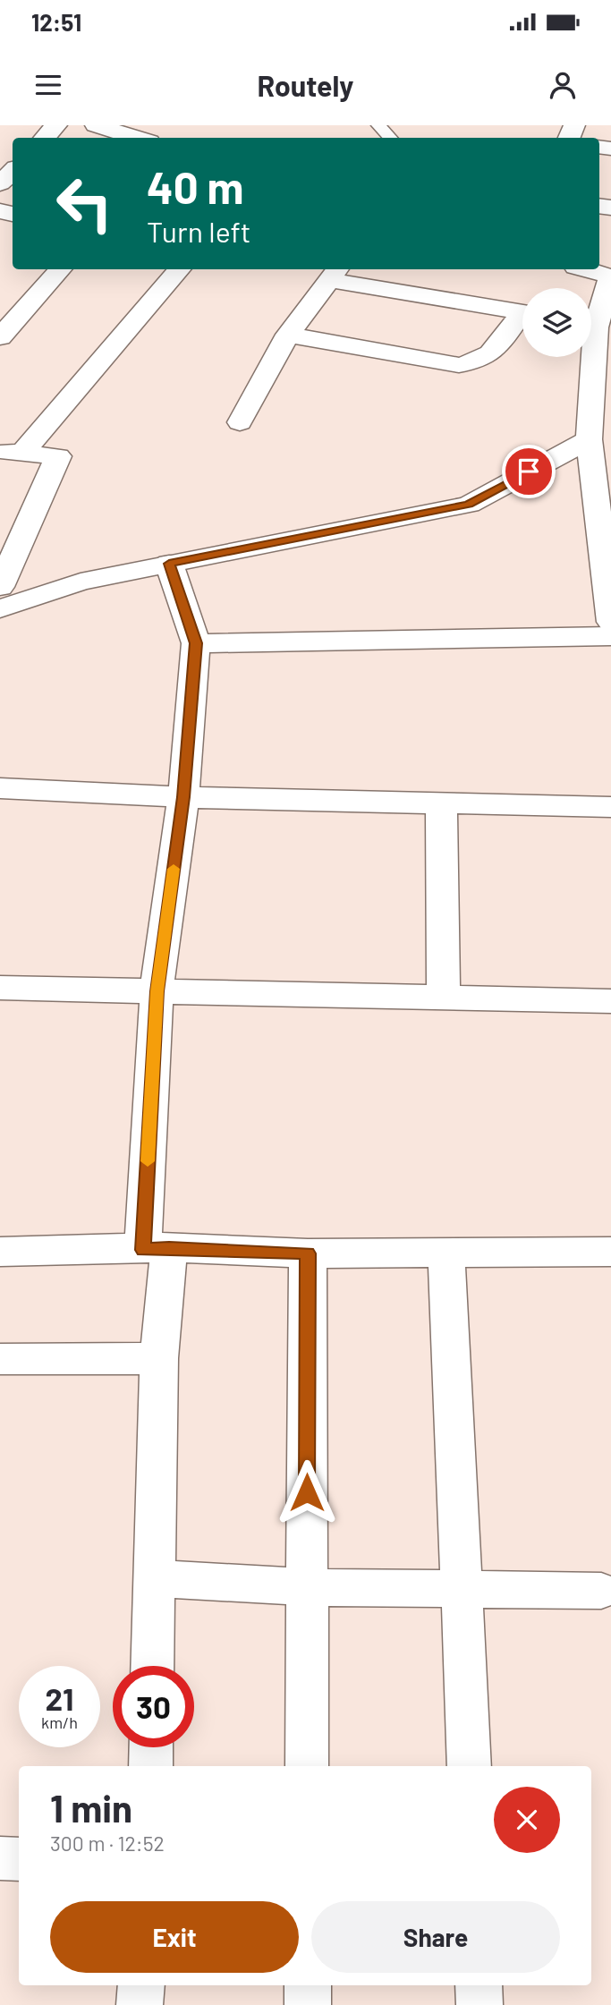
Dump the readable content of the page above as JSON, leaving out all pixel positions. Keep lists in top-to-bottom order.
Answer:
{
  "page": {
    "status": "12:51",
    "header": "Routely",
    "turn": ["40 m", "Turn left"],
    "speed": "21 km/h",
    "limit": "30",
    "heading": ["1 min", "300 m · 12:52"],
    "buttons": ["Exit", "Share"]
  }
}
